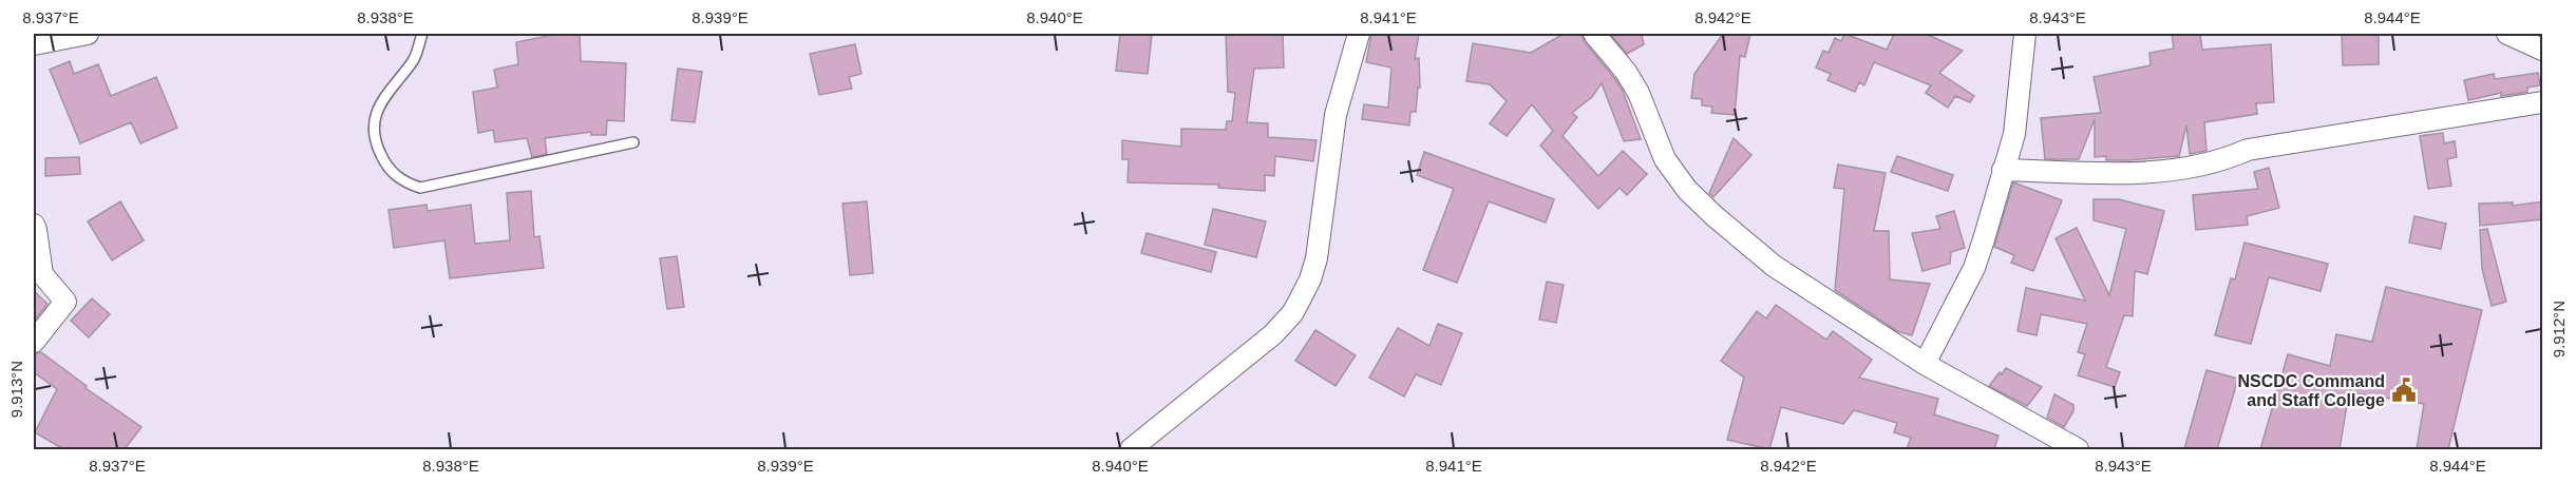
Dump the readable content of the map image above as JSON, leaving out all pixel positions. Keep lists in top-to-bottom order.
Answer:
{
  "places": {
    "public building": ["NSCDC Command and Staff College"]
  },
  "coordinates": [
    "8.937°E",
    "8.938°E",
    "8.939°E",
    "8.940°E",
    "8.941°E",
    "8.942°E",
    "8.943°E",
    "8.944°E",
    "9.912°N",
    "9.913°N"
  ]
}
